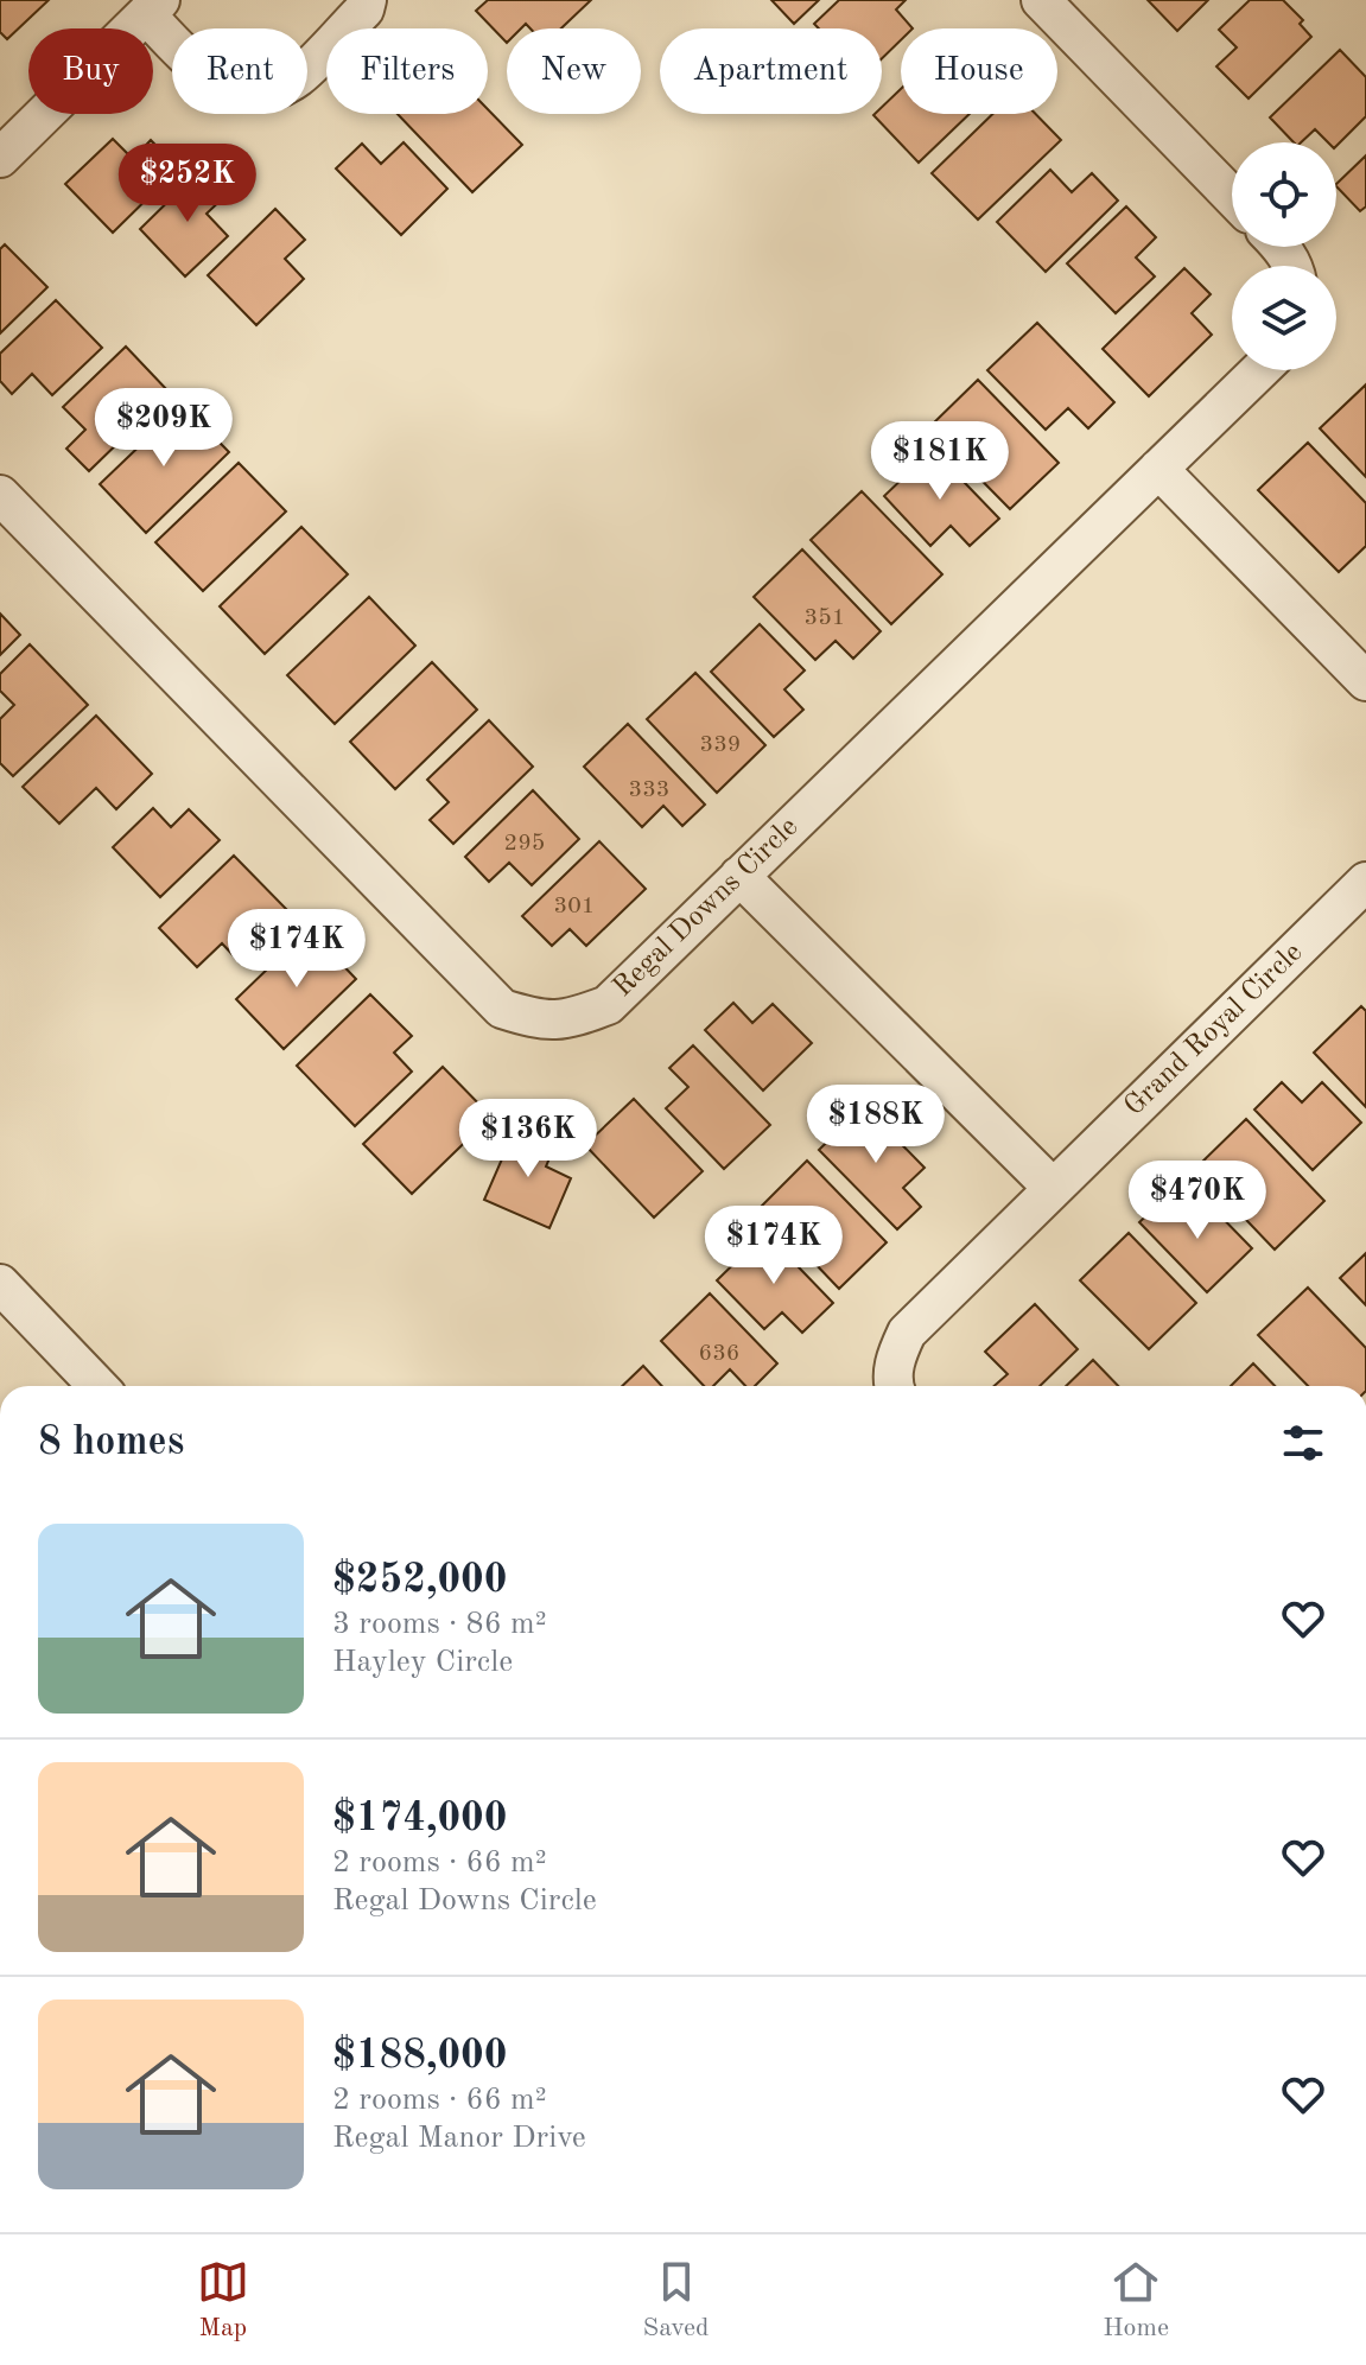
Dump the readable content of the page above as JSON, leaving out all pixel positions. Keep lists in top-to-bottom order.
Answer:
{
  "streets": {
    "street": ["Regal Downs Circle", "Grand Royal Circle"]
  },
  "house_numbers": [
    "351",
    "339",
    "333",
    "295",
    "301",
    "636"
  ],
  "page": {
    "chip": [
      "Buy",
      "Rent",
      "Filters",
      "New",
      "Apartment",
      "House"
    ],
    "price": [
      "$252K",
      "$209K",
      "$181K",
      "$174K",
      "$188K",
      "$136K",
      "$470K",
      "$174K"
    ],
    "heading": "8 homes",
    "list": [
      {
        "name": "$252,000",
        "note": "3 rooms · 86 m² · Hayley Circle"
      },
      {
        "name": "$174,000",
        "note": "2 rooms · 66 m² · Regal Downs Circle"
      },
      {
        "name": "$188,000",
        "note": "2 rooms · 66 m² · Regal Manor Drive"
      }
    ],
    "tabs": ["Map", "Saved", "Home"]
  }
}
